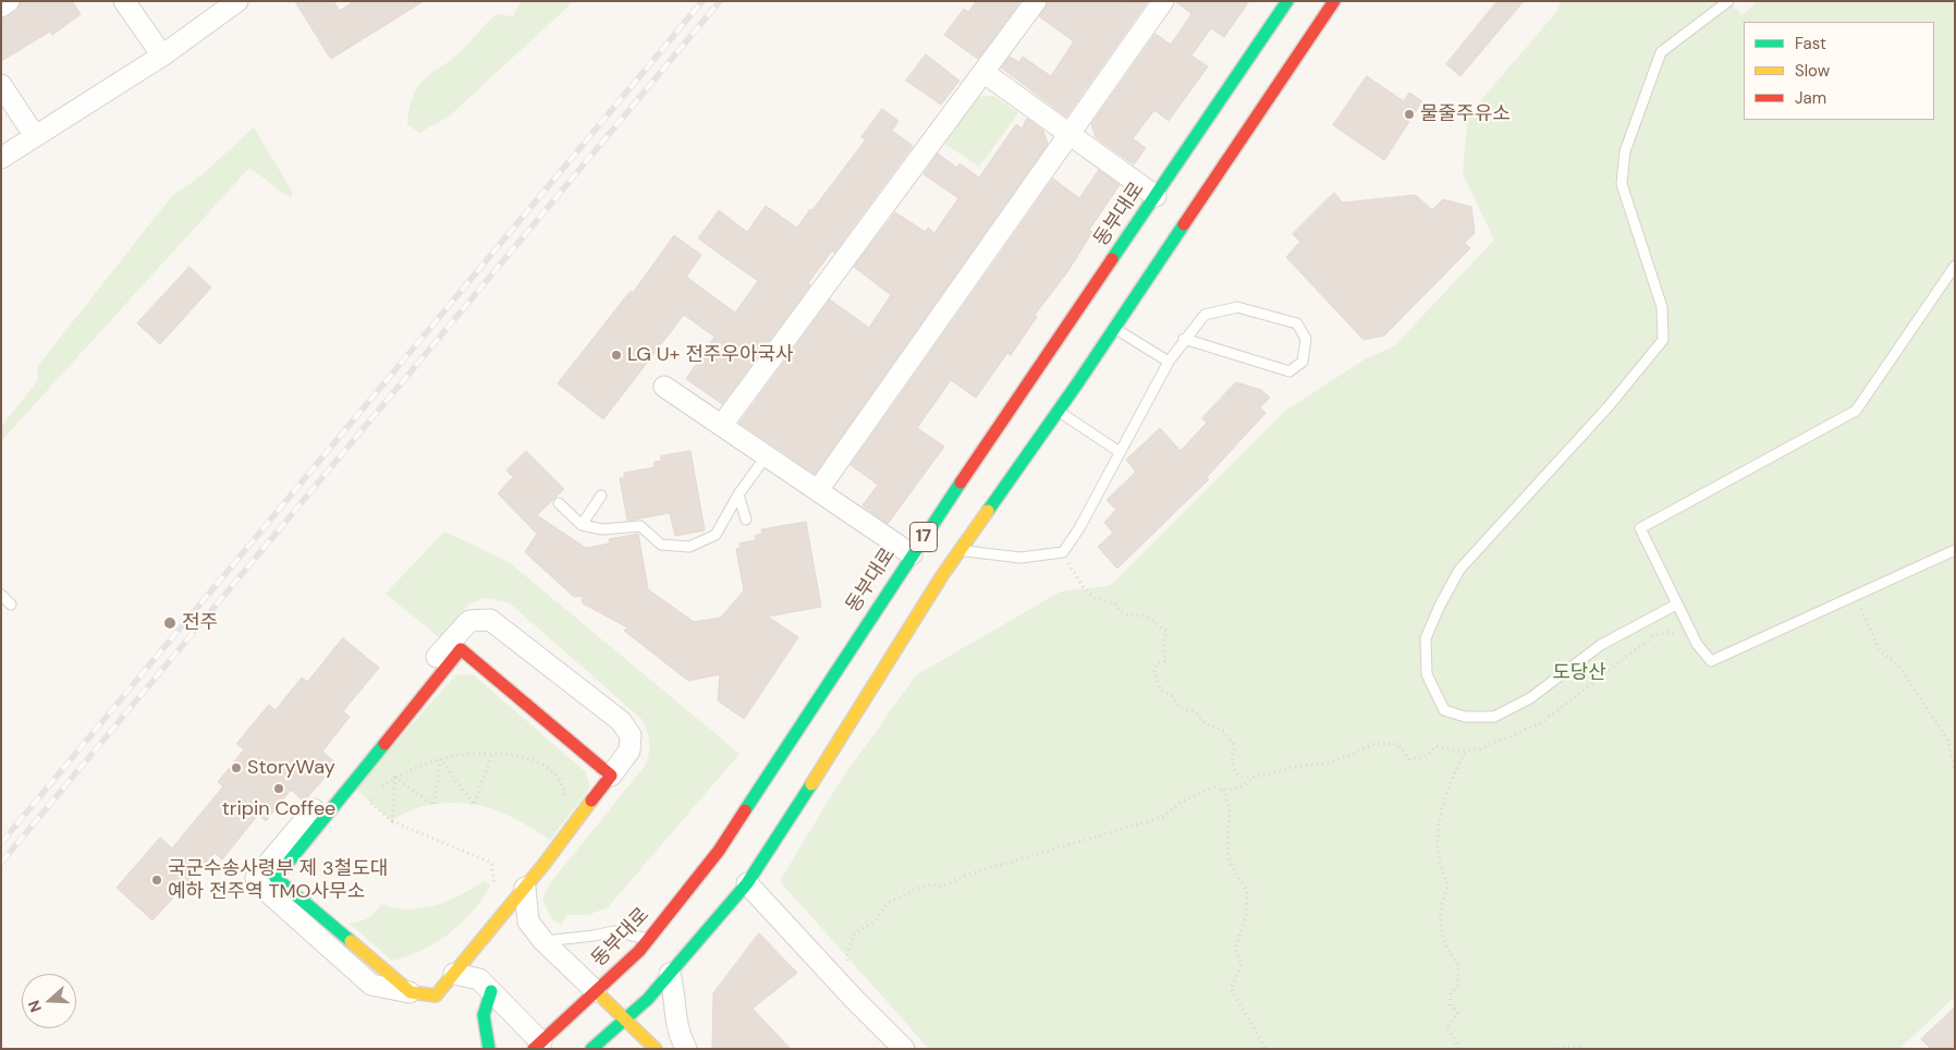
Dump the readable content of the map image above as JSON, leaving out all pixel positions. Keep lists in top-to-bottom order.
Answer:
{
  "streets": {
    "main road": ["동부대로", "17"]
  },
  "parks": ["도당산"],
  "places": [
    "물줄주유소",
    "LG U+ 전주우아국사",
    "전주",
    "StoryWay",
    "tripin Coffee",
    "국군수송사령부 제 3철도대 예하 전주역 TMO사무소"
  ],
  "legend": ["Fast", "Slow", "Jam"],
  "north": "left"
}
